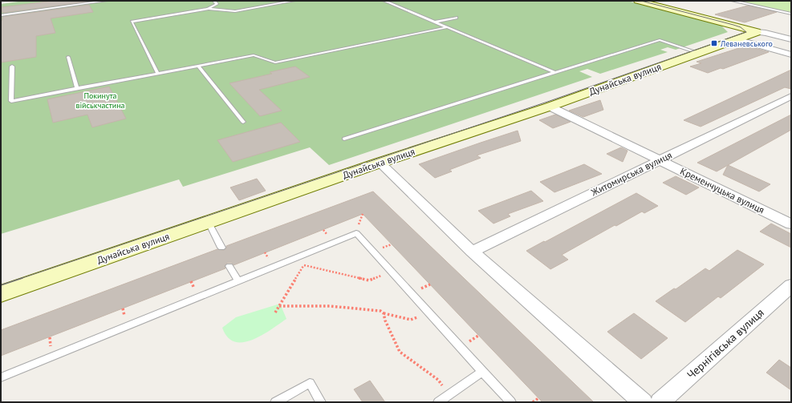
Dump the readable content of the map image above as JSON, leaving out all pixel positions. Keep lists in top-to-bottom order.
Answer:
{
  "streets": {
    "street": [
      "Дунайська вулиця",
      "Житомирська вулиця",
      "Кременчуцька вулиця",
      "Чернігівська вулиця"
    ]
  },
  "crossings": [
    ["Дунайська вулиця", "Кременчуцька вулиця"],
    ["Житомирська вулиця", "Кременчуцька вулиця"]
  ],
  "parks": ["Покинута військчастина"],
  "places": {
    "transit": ["Леваневського"]
  }
}
